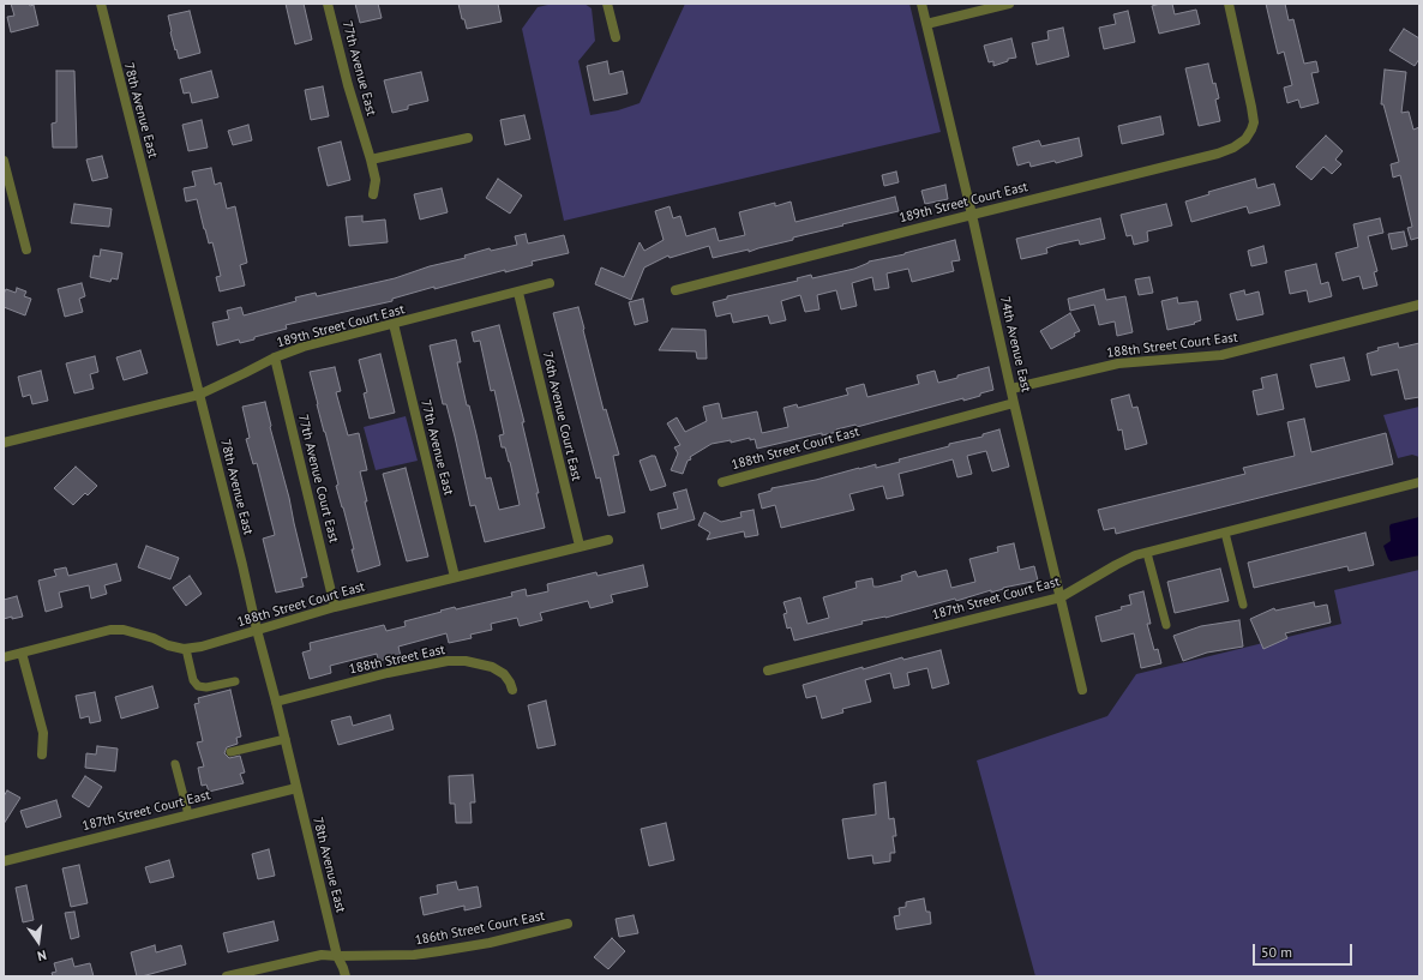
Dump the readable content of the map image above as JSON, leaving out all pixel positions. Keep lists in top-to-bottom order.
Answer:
{
  "streets": {
    "street": [
      "77th Avenue East",
      "78th Avenue East",
      "189th Street Court East",
      "74th Avenue East",
      "188th Street Court East",
      "76th Avenue Court East",
      "77th Avenue Court East",
      "187th Street Court East",
      "188th Street East",
      "186th Street Court East"
    ]
  },
  "crossings": [
    ["77th Avenue East", "189th Street Court East"],
    ["77th Avenue East", "188th Street Court East"],
    ["78th Avenue East", "189th Street Court East"],
    ["78th Avenue East", "188th Street Court East"],
    ["78th Avenue East", "187th Street Court East"],
    ["78th Avenue East", "188th Street East"],
    ["78th Avenue East", "186th Street Court East"],
    ["189th Street Court East", "74th Avenue East"],
    ["189th Street Court East", "76th Avenue Court East"],
    ["189th Street Court East", "77th Avenue Court East"],
    ["74th Avenue East", "188th Street Court East"],
    ["74th Avenue East", "187th Street Court East"],
    ["188th Street Court East", "76th Avenue Court East"],
    ["188th Street Court East", "77th Avenue Court East"]
  ],
  "scale_bar": "50 m",
  "north": "bottom"
}
